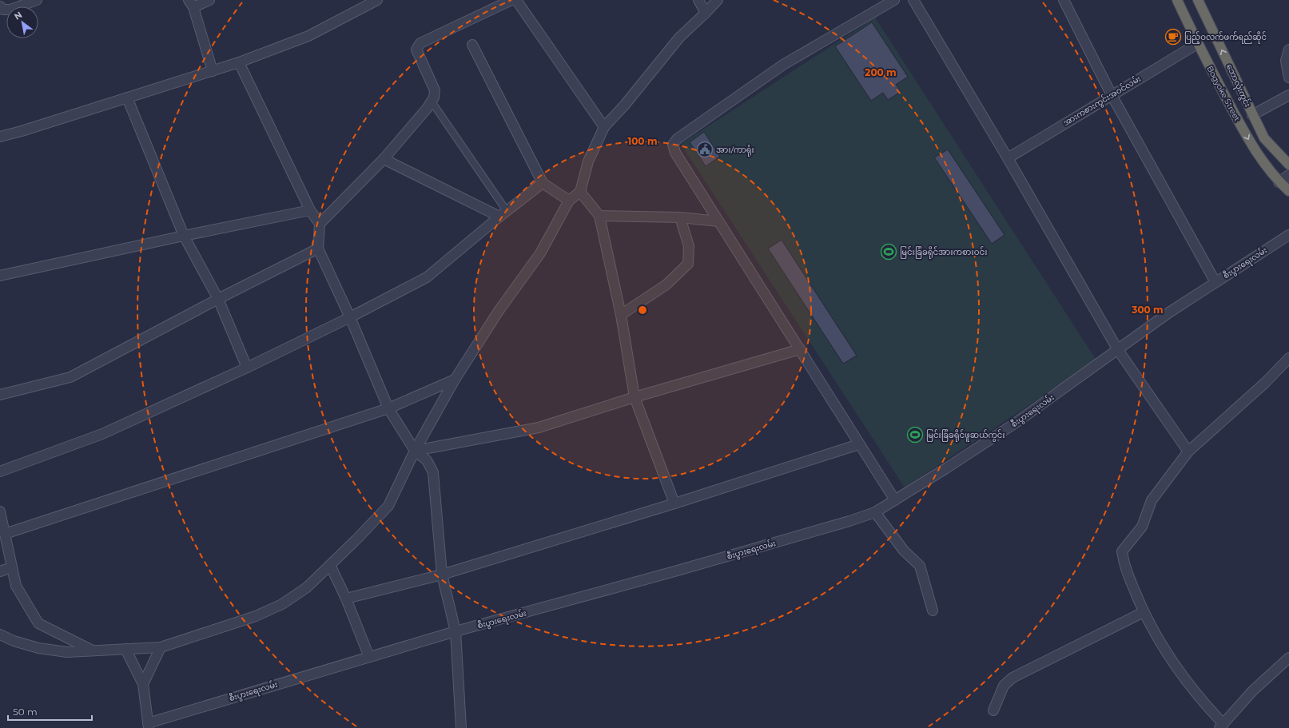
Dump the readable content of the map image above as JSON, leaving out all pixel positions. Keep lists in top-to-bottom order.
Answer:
{
  "streets": {
    "highway": ["ဘောလုံးကွင်း", "Bogyoke Street"],
    "street": ["အားကစားကွင်းအဝင်လမ်း", "စီးပွားရေးလမ်း"]
  },
  "crossings": [
    ["Bogyoke Street", "အားကစားကွင်းအဝင်လမ်း"]
  ],
  "one_way": ["ဘောလုံးကွင်း", "Bogyoke Street"],
  "places": {
    "cafe": ["ပြည့်ဝလက်ဖက်ရည်ဆိုင်"],
    "public building": ["အား/ကာရုံး"],
    "sports": ["မြင်းခြံခရိုင်အားကစားဝင်း", "မြင်းခြံခရိုင်ဖူဆယ်ကွင်း"]
  },
  "scale_bar": "50 m",
  "north": "top left",
  "rings": ["200 m", "100 m", "300 m"]
}
